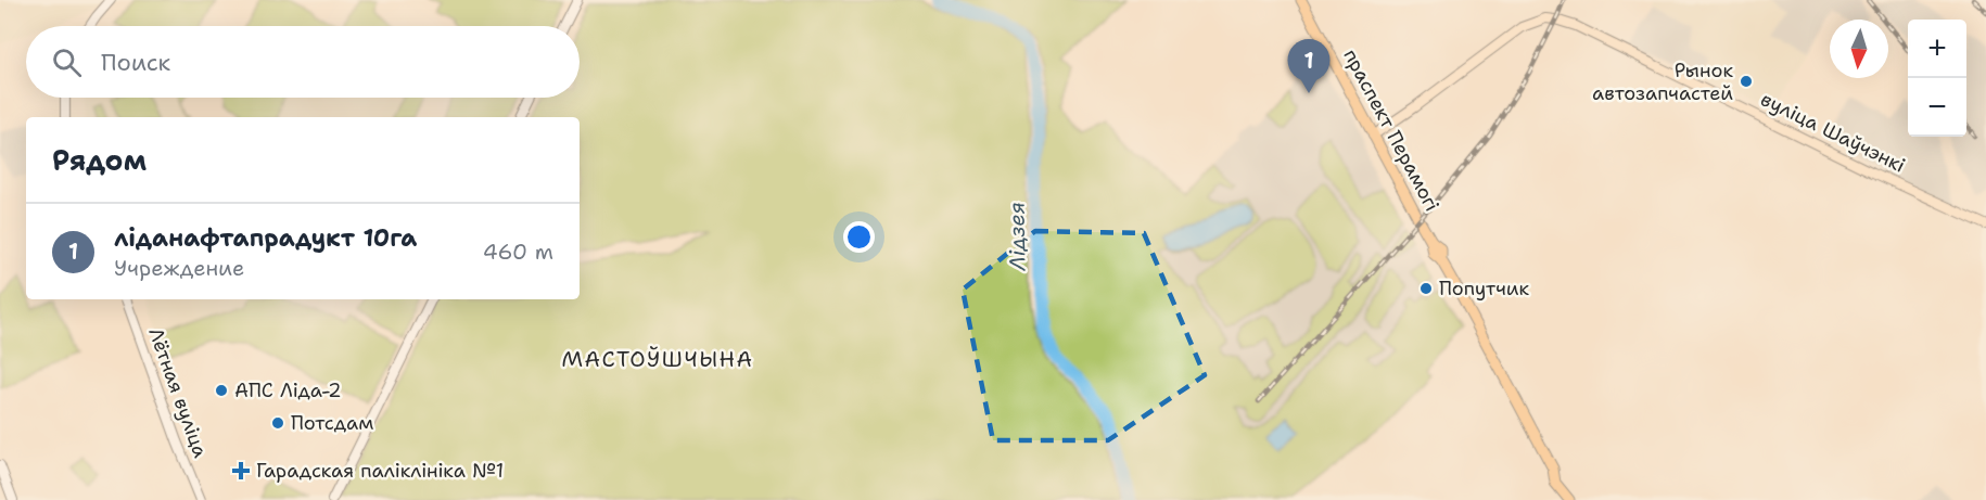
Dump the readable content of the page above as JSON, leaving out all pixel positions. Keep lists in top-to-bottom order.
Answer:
{
  "streets": {
    "main road": ["праспект Перамогі", "вуліца Шаўчэнкі"],
    "street": ["Лётная вуліца"]
  },
  "crossings": [
    ["праспект Перамогі", "вуліца Шаўчэнкі"]
  ],
  "districts": ["МАСТОЎШЧЫНА"],
  "water": ["Лідзея"],
  "places": {
    "other": [
      "Рынок автозапчастей",
      "Попутчик",
      "АПС Ліда-2",
      "Потсдам"
    ],
    "health": ["Гарадская паліклініка №1"]
  },
  "north": "bottom",
  "page": {
    "map_buttons": ["+", "−"],
    "search": "Поиск",
    "pins": "1",
    "heading": "Рядом",
    "list": [
      {
        "mark": "1",
        "name": "ліданафтапрадукт 10га",
        "note": "Учреждение",
        "value": "460 m"
      }
    ]
  }
}
